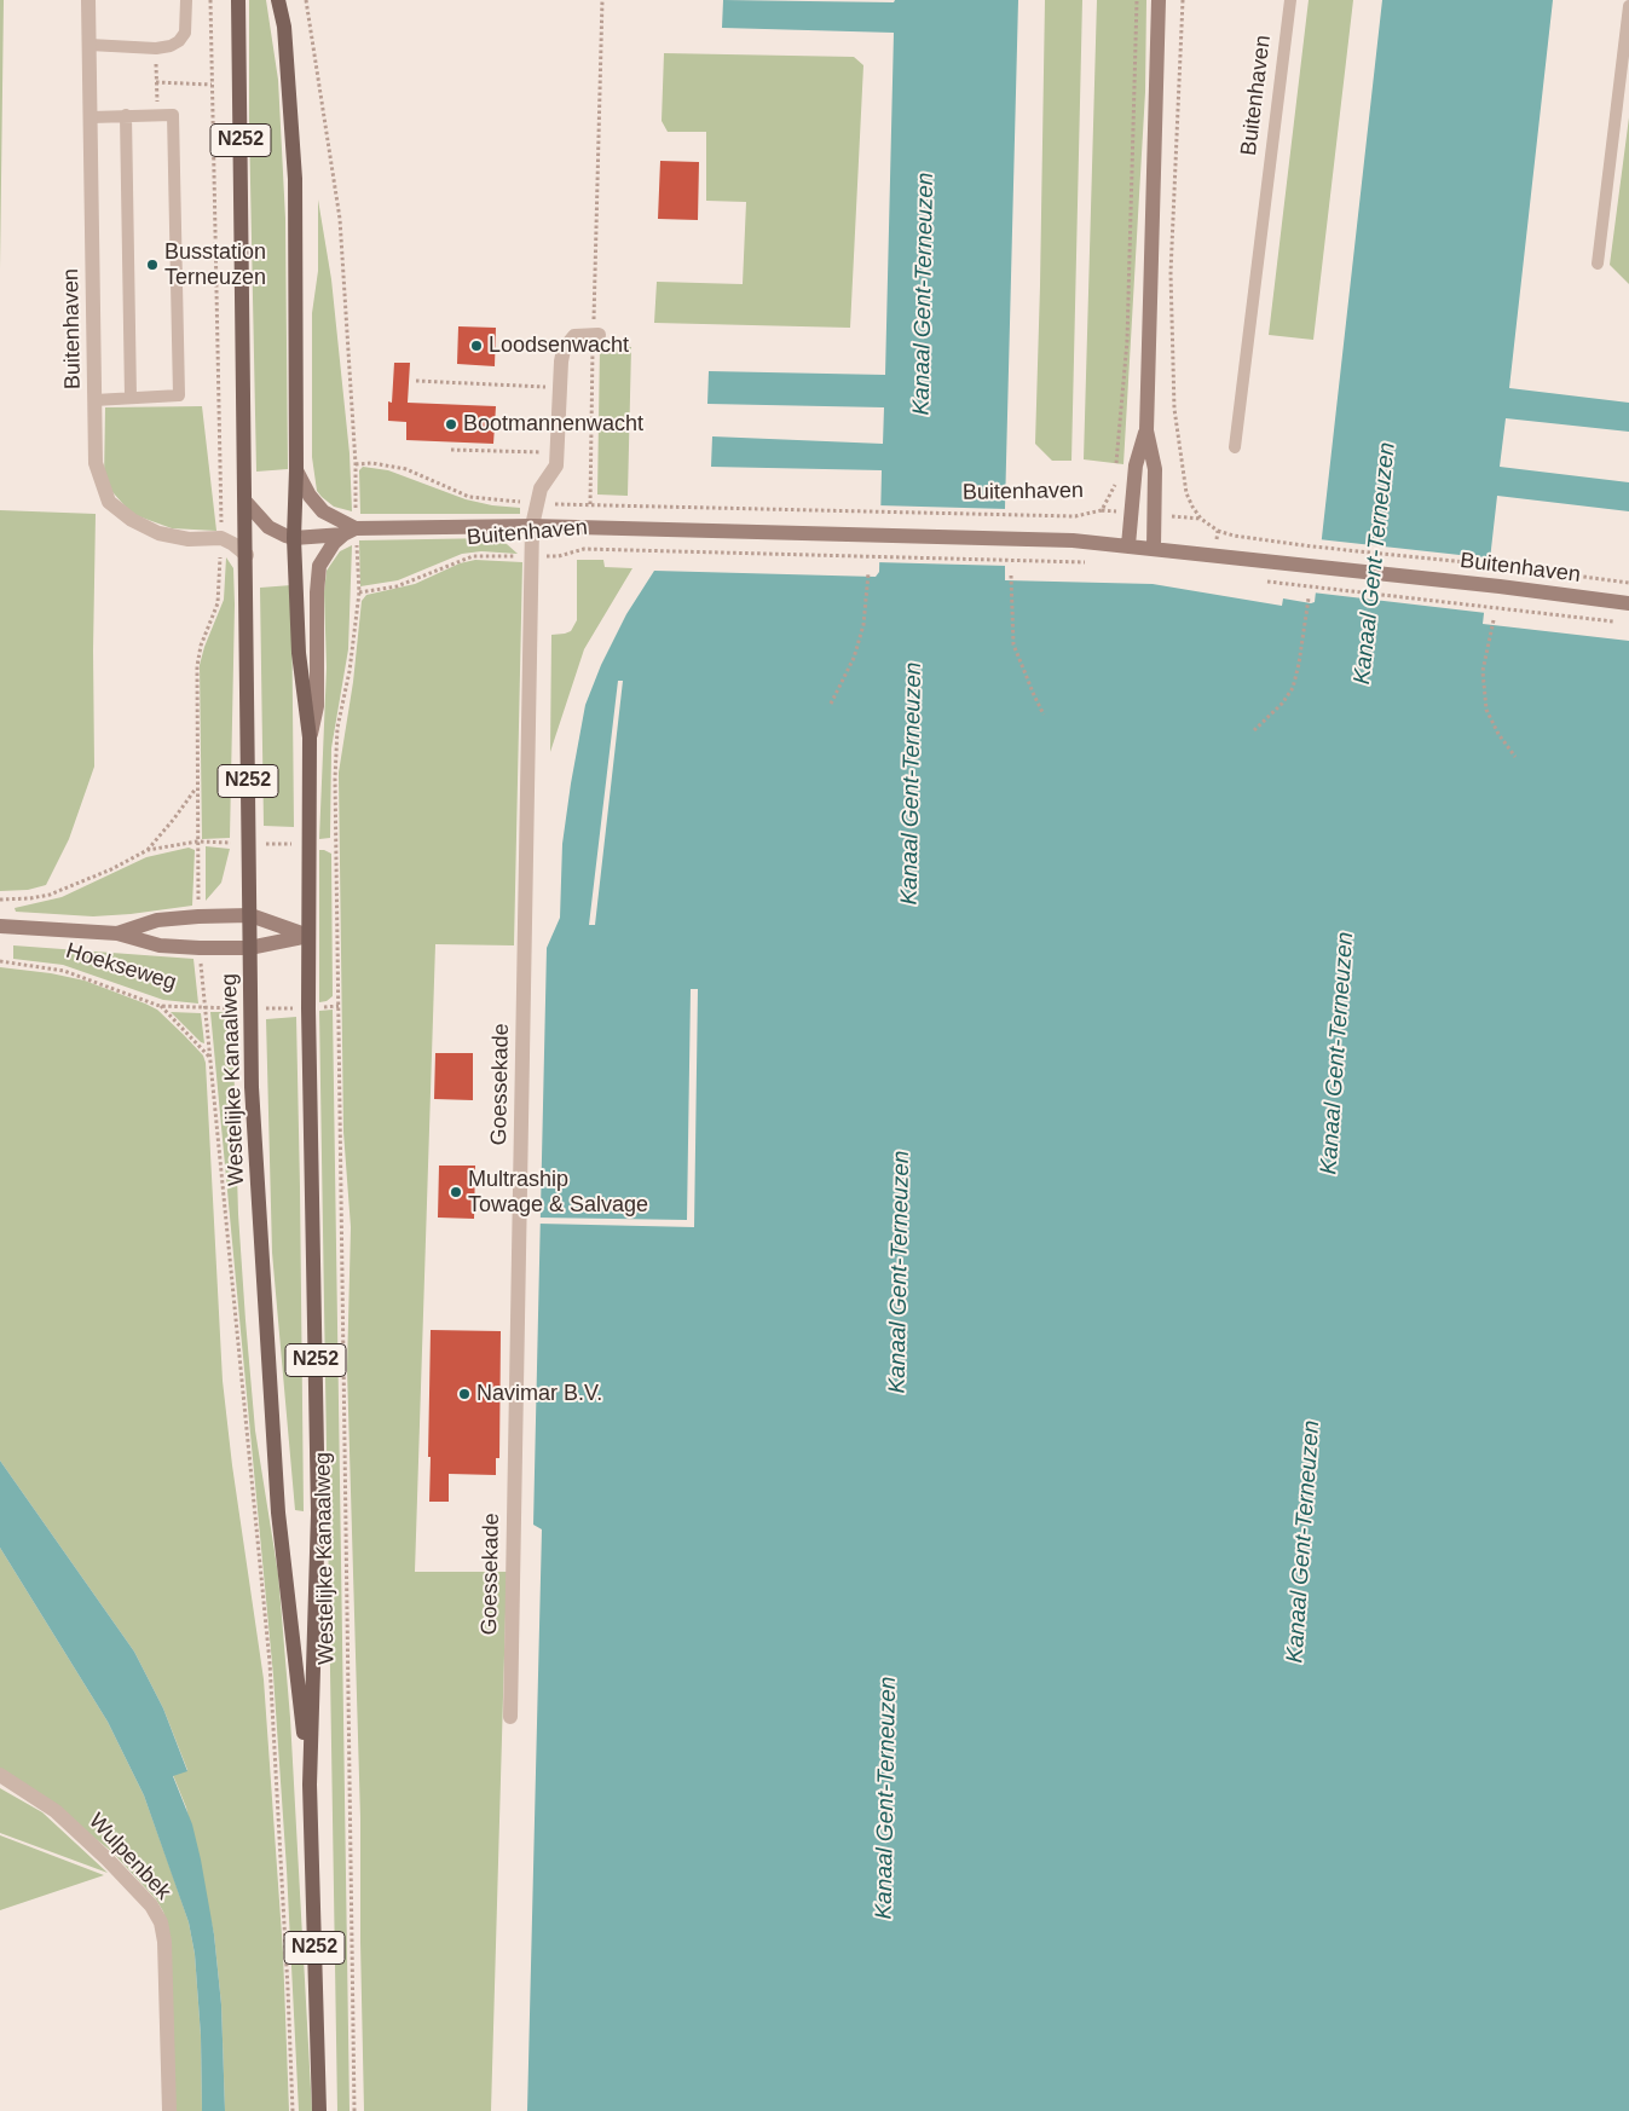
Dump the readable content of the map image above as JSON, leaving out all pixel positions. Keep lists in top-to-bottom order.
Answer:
{
  "streets": {
    "main road": [
      "Buitenhaven",
      "N252",
      "Hoekseweg",
      "Westelijke Kanaalweg"
    ],
    "street": ["Goessekade", "Wulpenbek"]
  },
  "crossings": [
    ["Buitenhaven", "N252"],
    ["Buitenhaven", "Hoekseweg"],
    ["Buitenhaven", "Westelijke Kanaalweg"],
    ["Buitenhaven", "Goessekade"],
    ["N252", "Hoekseweg"],
    ["N252", "Westelijke Kanaalweg"],
    ["Hoekseweg", "Westelijke Kanaalweg"]
  ],
  "water": ["Kanaal Gent-Terneuzen"],
  "places": [
    "Busstation Terneuzen",
    "Loodsenwacht",
    "Bootmannenwacht",
    "Multraship Towage & Salvage",
    "Navimar B.V."
  ]
}
